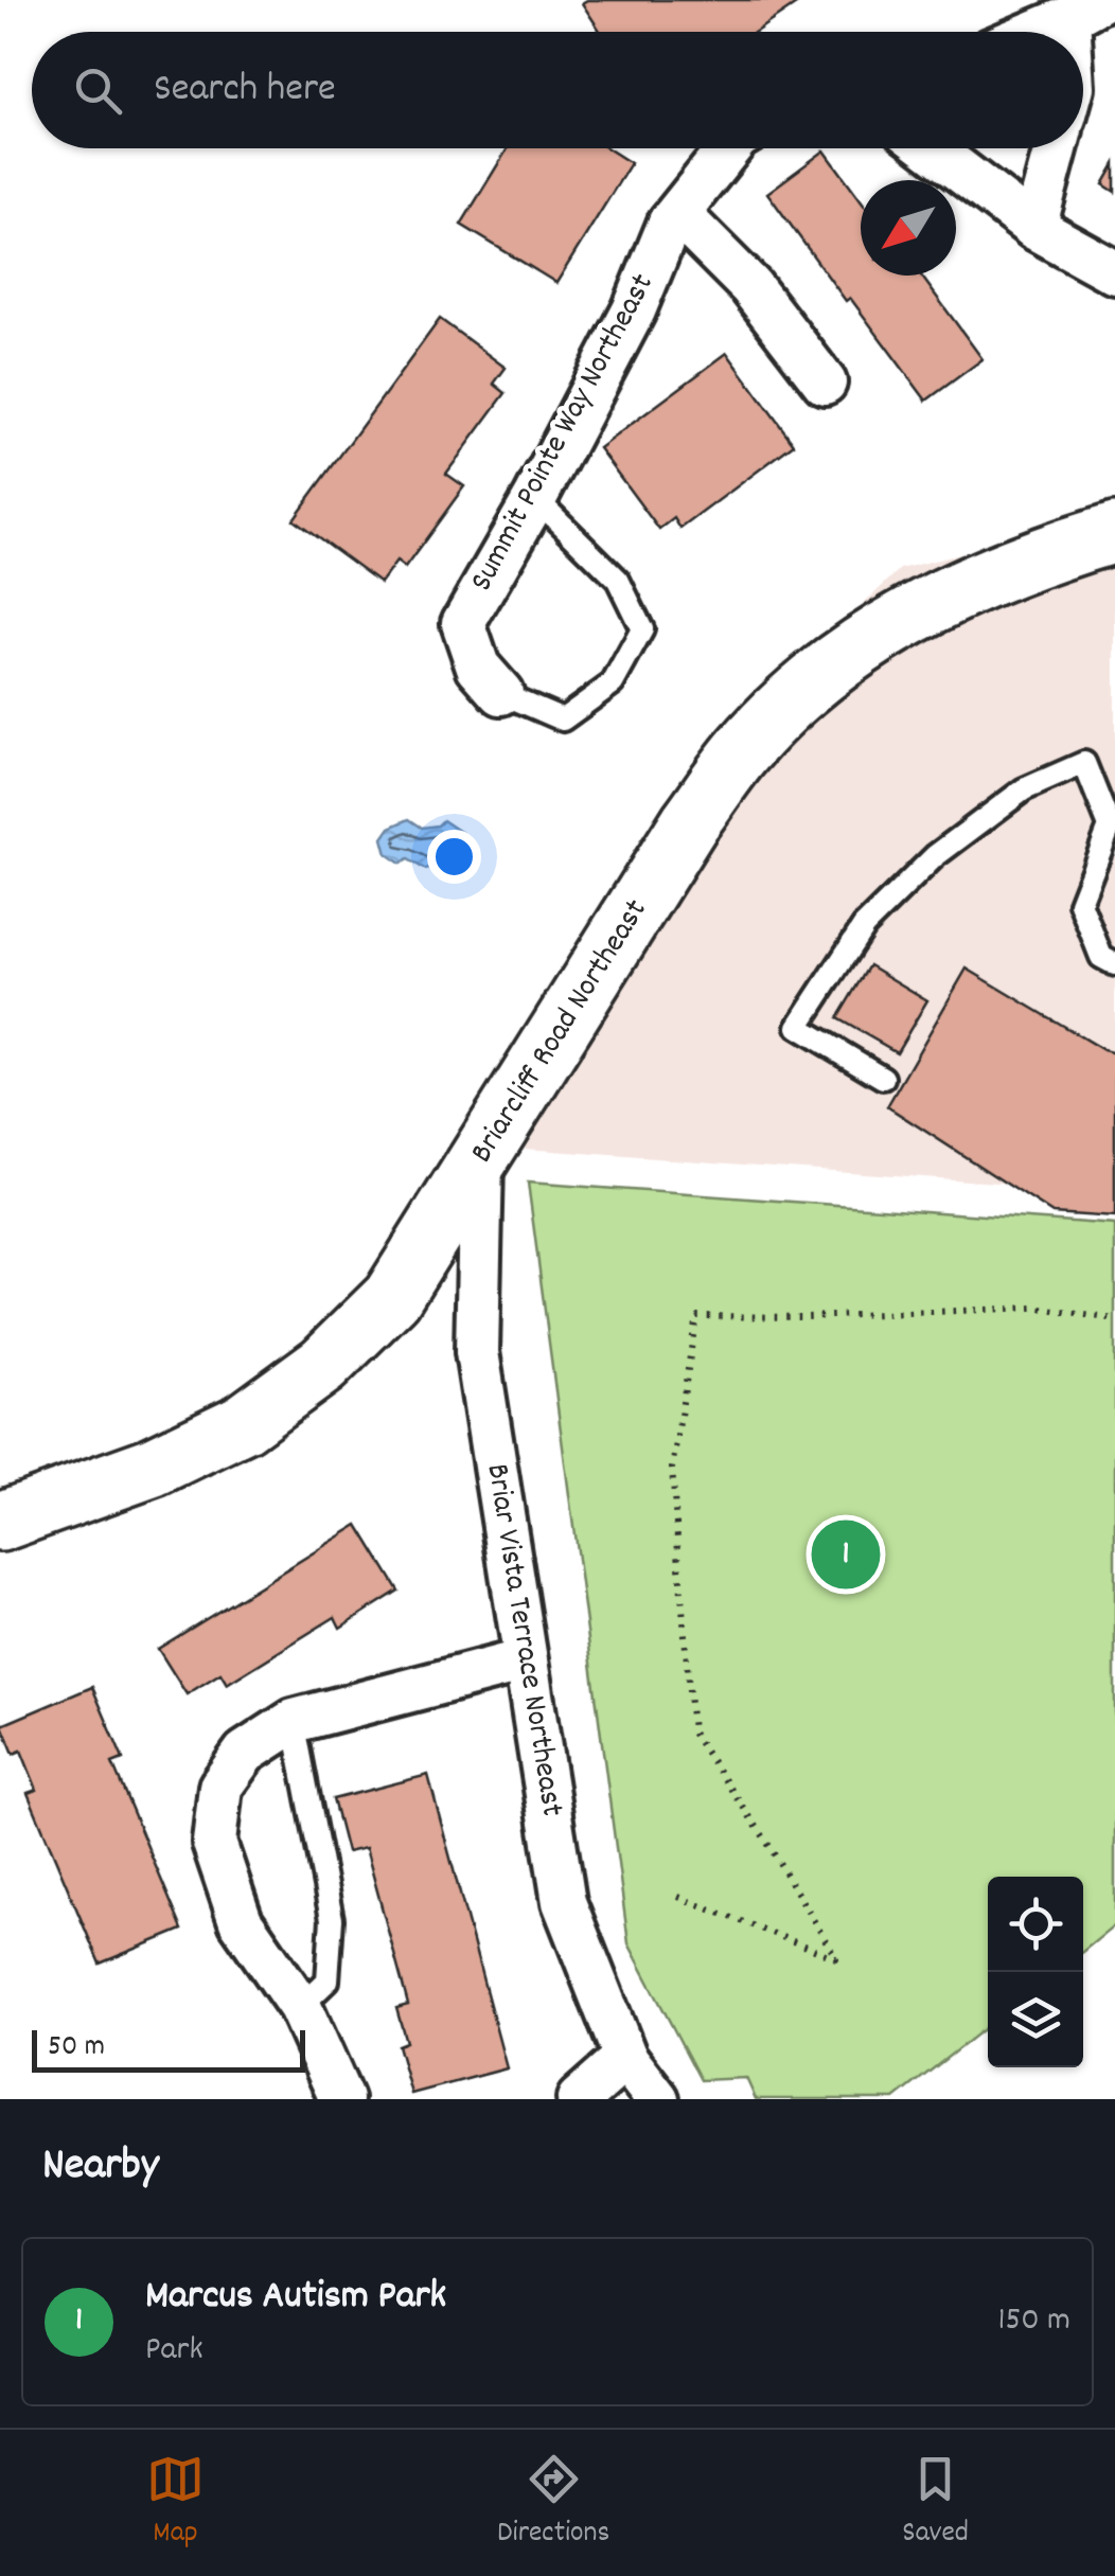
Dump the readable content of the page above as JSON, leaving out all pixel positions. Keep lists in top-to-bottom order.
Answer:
{
  "streets": {
    "main road": ["Briarcliff Road Northeast"],
    "street": ["Summit Pointe Way Northeast", "Briar Vista Terrace Northeast"]
  },
  "crossings": [
    ["Briarcliff Road Northeast", "Briar Vista Terrace Northeast"]
  ],
  "scale_bar": "50 m",
  "north": "bottom left",
  "page": {
    "search": "Search here",
    "pins": "1",
    "scale": "50 m",
    "heading": "Nearby",
    "list": [
      {
        "mark": "1",
        "name": "Marcus Autism Park",
        "note": "Park",
        "value": "150 m"
      }
    ],
    "nav": ["Map", "Directions", "Saved"]
  }
}
